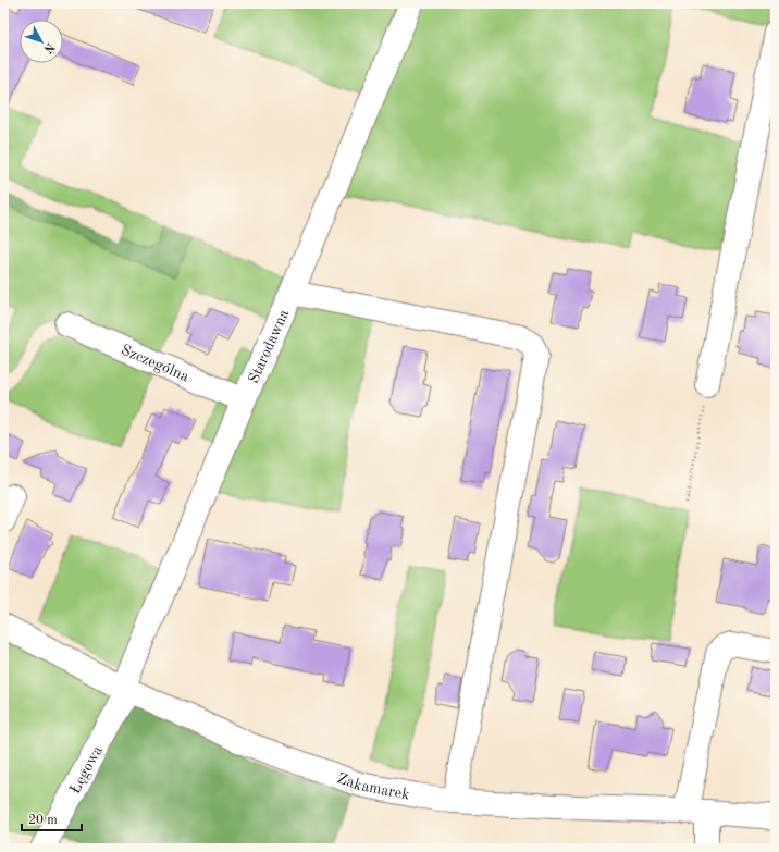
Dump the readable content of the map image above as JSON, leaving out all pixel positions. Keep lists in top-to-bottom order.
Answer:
{
  "streets": {
    "street": [
      "Starodawna",
      "Szczególna",
      "Łęgowa",
      "Zakamarek"
    ]
  },
  "crossings": [
    ["Starodawna", "Szczególna"],
    ["Starodawna", "Łęgowa"],
    ["Starodawna", "Zakamarek"],
    ["Łęgowa", "Zakamarek"]
  ],
  "scale_bar": "20 m",
  "north": "bottom right"
}
